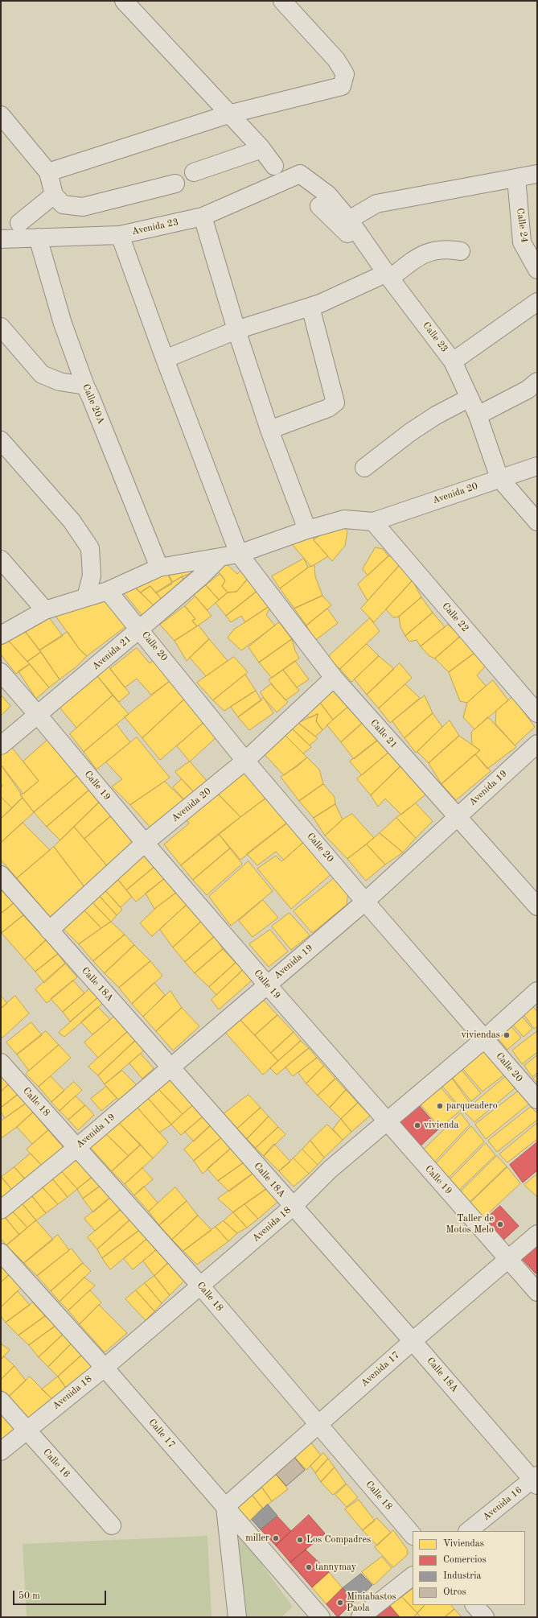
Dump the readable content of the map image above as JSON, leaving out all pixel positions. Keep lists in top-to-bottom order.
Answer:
{
  "streets": {
    "street": [
      "Calle 24",
      "Avenida 23",
      "Calle 23",
      "Calle 20A",
      "Avenida 20",
      "Calle 22",
      "Calle 20",
      "Avenida 21",
      "Calle 21",
      "Calle 19",
      "Avenida 19",
      "Calle 18A",
      "Calle 18",
      "Avenida 18",
      "Avenida 17",
      "Calle 17",
      "Calle 16",
      "Avenida 16"
    ]
  },
  "crossings": [
    ["Avenida 23", "Calle 23"],
    ["Avenida 23", "Calle 20A"],
    ["Avenida 23", "Calle 21"],
    ["Calle 23", "Avenida 20"],
    ["Avenida 20", "Calle 22"],
    ["Avenida 20", "Calle 20"],
    ["Avenida 20", "Calle 21"],
    ["Avenida 20", "Calle 19"],
    ["Avenida 20", "Calle 18A"],
    ["Calle 20", "Avenida 21"],
    ["Calle 20", "Avenida 19"],
    ["Calle 20", "Avenida 18"],
    ["Avenida 21", "Calle 19"],
    ["Calle 21", "Avenida 19"],
    ["Calle 19", "Avenida 19"],
    ["Calle 19", "Avenida 18"],
    ["Calle 19", "Avenida 17"],
    ["Avenida 19", "Calle 18A"],
    ["Avenida 19", "Calle 18"],
    ["Calle 18A", "Avenida 18"],
    ["Calle 18A", "Avenida 17"],
    ["Calle 18A", "Avenida 16"],
    ["Calle 18", "Avenida 18"],
    ["Calle 18", "Avenida 17"],
    ["Avenida 18", "Calle 17"],
    ["Avenida 18", "Calle 16"],
    ["Avenida 17", "Calle 17"]
  ],
  "places": [
    "viviendas",
    "parqueadero",
    "vivienda",
    "Taller de Motos Melo",
    "miller",
    "Los Compadres",
    "tannymay",
    "Miniabastos Paola"
  ],
  "legend": [
    "Viviendas",
    "Comercios",
    "Industria",
    "Otros"
  ],
  "scale_bar": "50 m"
}
